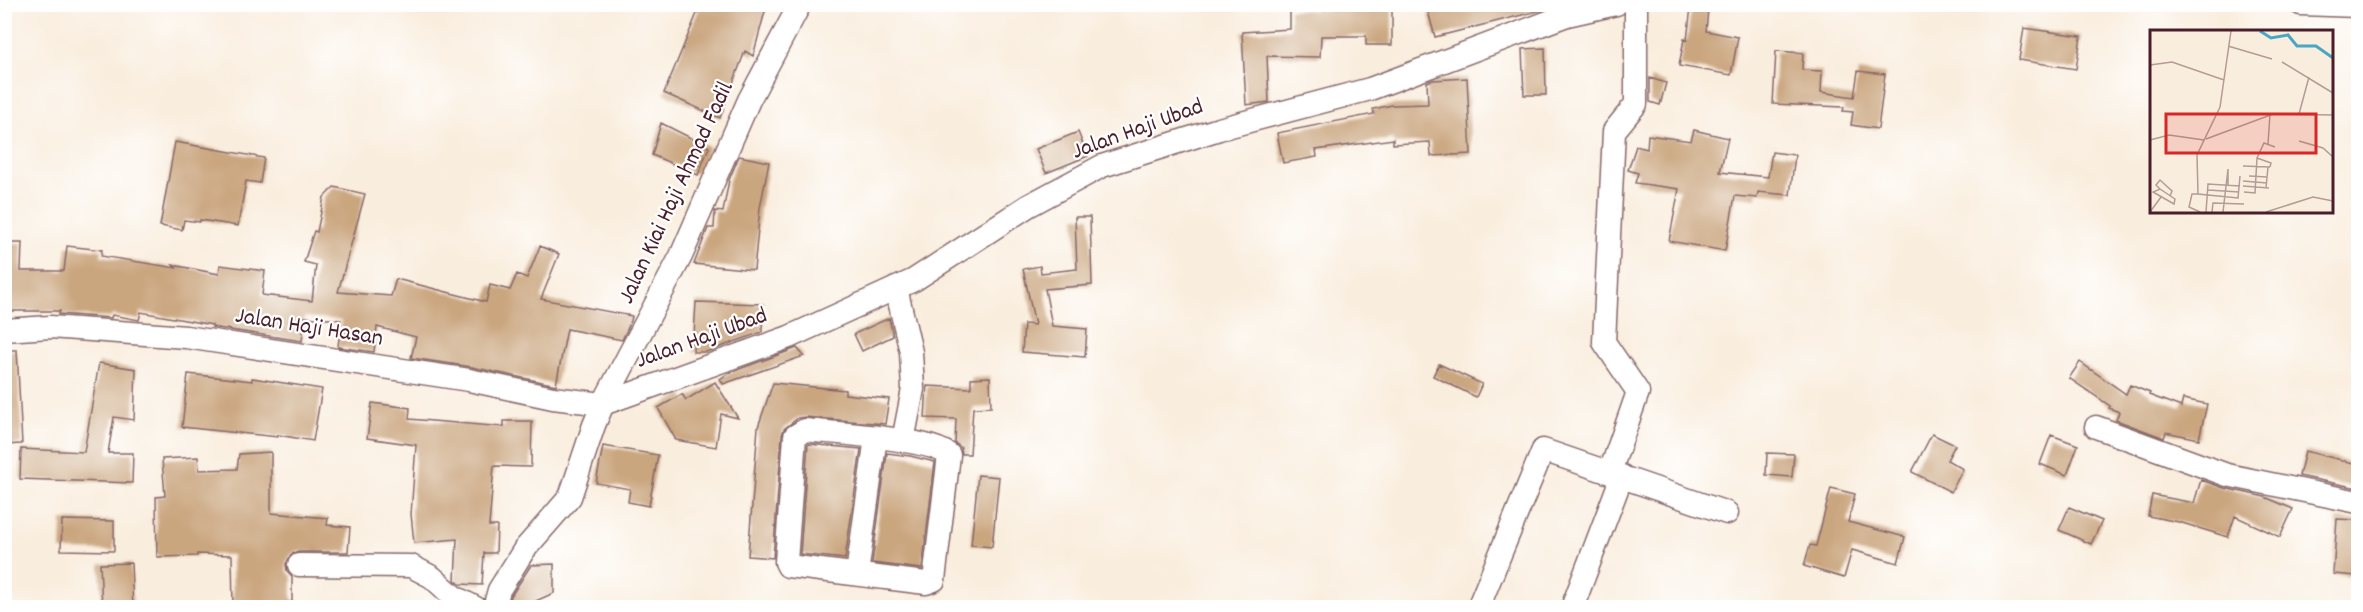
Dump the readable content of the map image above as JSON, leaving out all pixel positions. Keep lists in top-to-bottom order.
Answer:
{
  "streets": {
    "street": ["Jalan Haji Ubad", "Jalan Kiai Haji Ahmad Fadil", "Jalan Haji Hasan"]
  },
  "crossings": [
    ["Jalan Haji Ubad", "Jalan Kiai Haji Ahmad Fadil"],
    ["Jalan Haji Ubad", "Jalan Haji Hasan"],
    ["Jalan Kiai Haji Ahmad Fadil", "Jalan Haji Hasan"]
  ]
}
